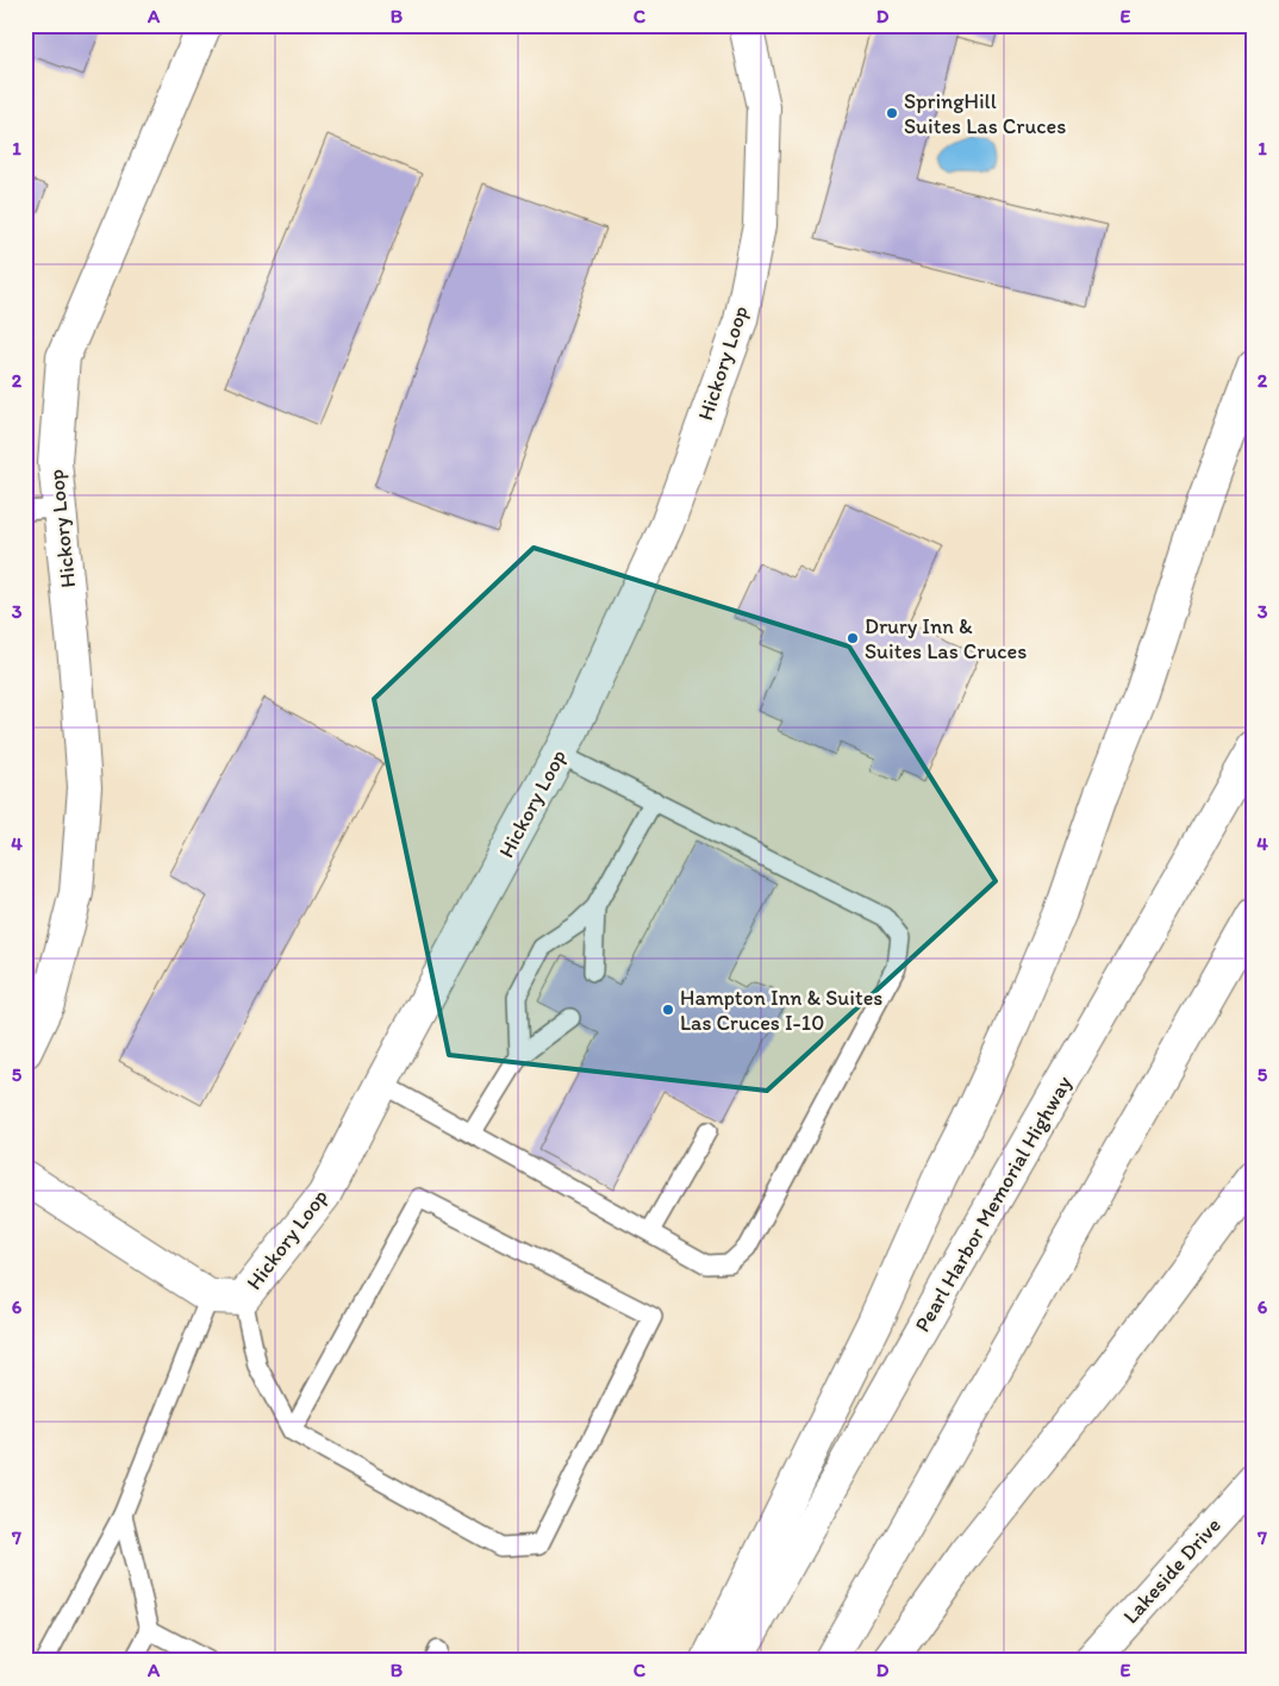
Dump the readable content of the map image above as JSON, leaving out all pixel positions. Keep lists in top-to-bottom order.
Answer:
{
  "streets": {
    "main road": ["Hickory Loop", "Pearl Harbor Memorial Highway", "Lakeside Drive"]
  },
  "places": ["SpringHill Suites Las Cruces", "Drury Inn & Suites Las Cruces", "Hampton Inn & Suites Las Cruces I-10"],
  "grid": {
    "columns": [
      "A",
      "B",
      "C",
      "D",
      "E"
    ],
    "rows": [
      "1",
      "2",
      "3",
      "4",
      "5",
      "6",
      "7"
    ]
  }
}
